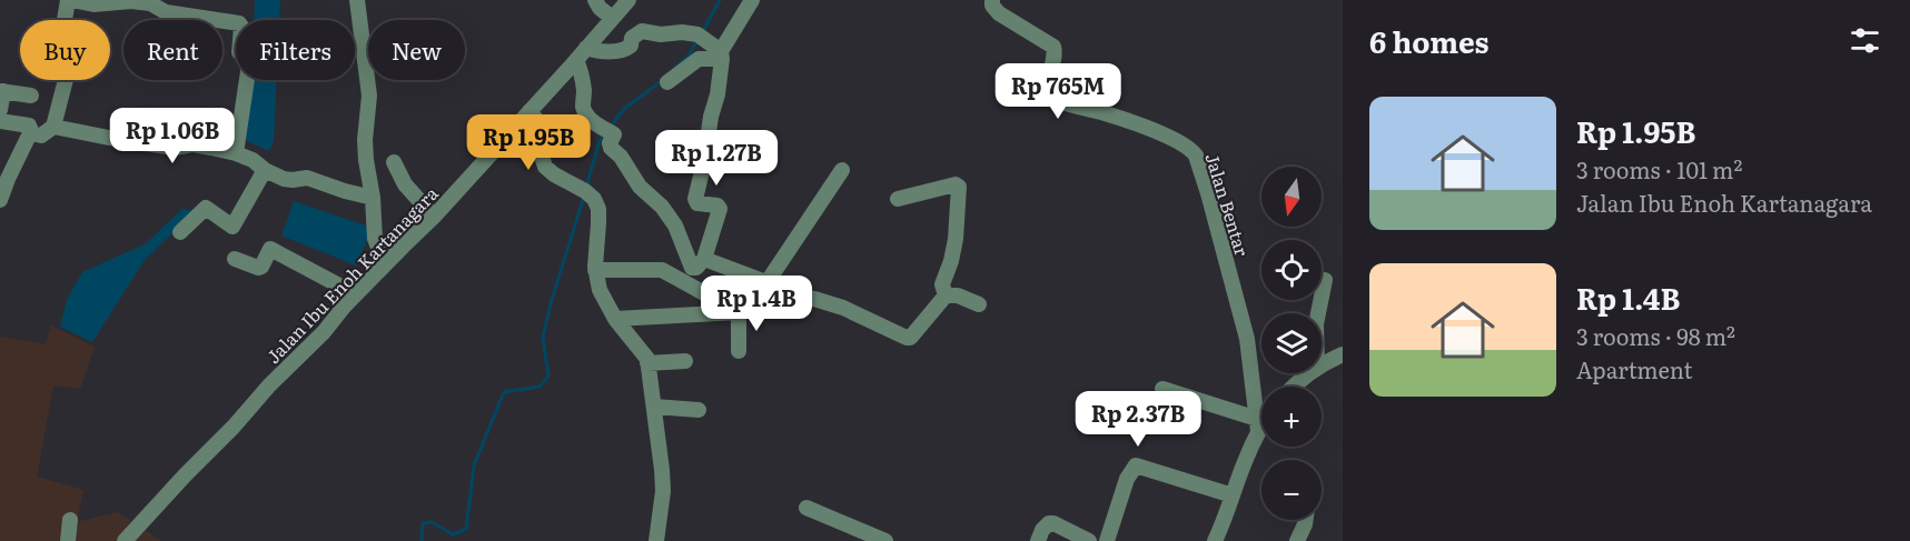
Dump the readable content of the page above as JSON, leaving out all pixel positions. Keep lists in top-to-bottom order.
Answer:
{
  "streets": {
    "street": ["Jalan Bentar", "Jalan Ibu Enoh Kartanagara"]
  },
  "north": "bottom",
  "page": {
    "heading": "6 homes",
    "chip": [
      "Buy",
      "Rent",
      "Filters",
      "New"
    ],
    "price": [
      "Rp 765M",
      "Rp 1.06B",
      "Rp 1.95B",
      "Rp 1.27B",
      "Rp 1.4B",
      "Rp 2.37B"
    ],
    "list": [
      {
        "name": "Rp 1.95B",
        "note": "3 rooms · 101 m² · Jalan Ibu Enoh Kartanagara"
      },
      {
        "name": "Rp 1.4B",
        "note": "3 rooms · 98 m² · Apartment"
      }
    ],
    "map_buttons": ["+", "−"]
  }
}
